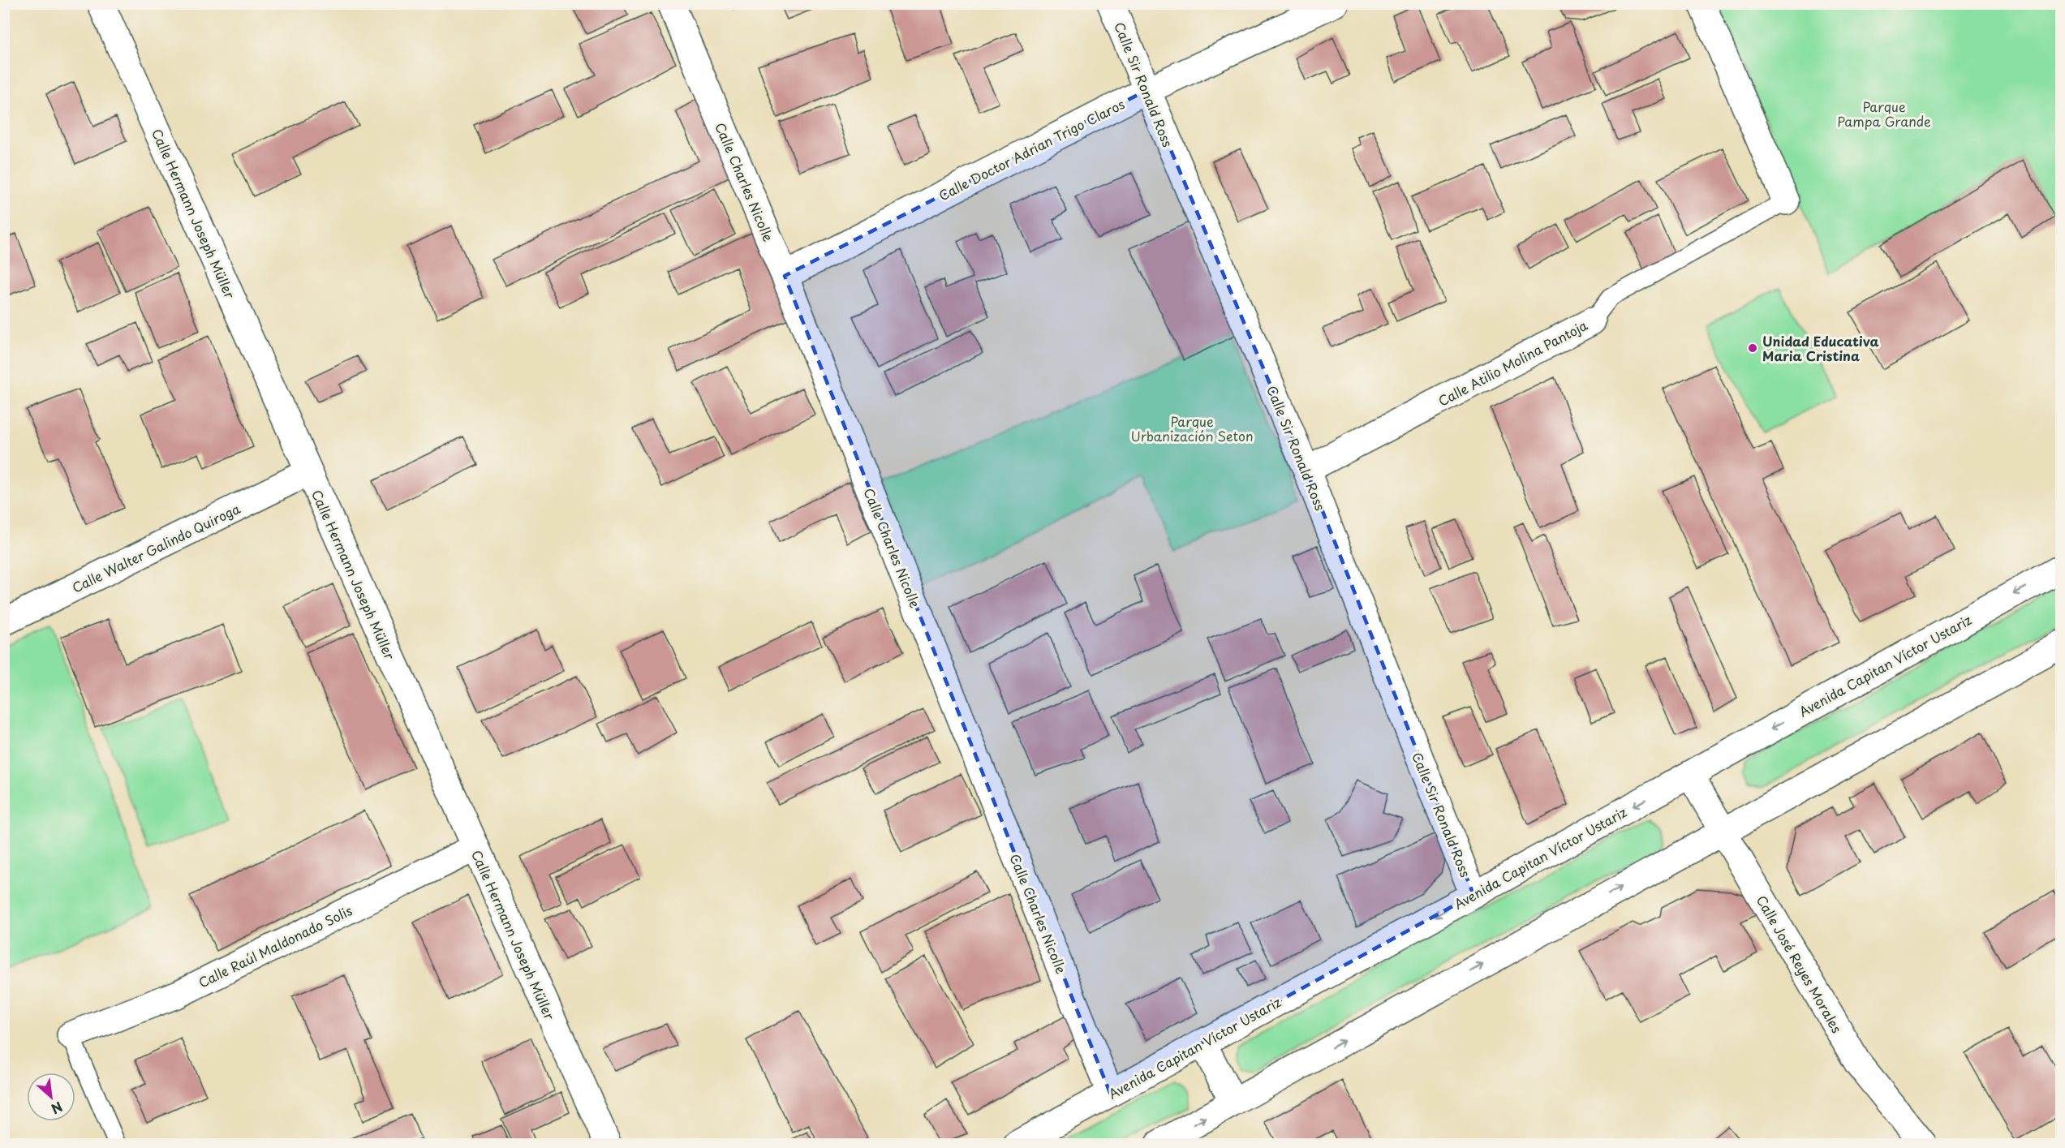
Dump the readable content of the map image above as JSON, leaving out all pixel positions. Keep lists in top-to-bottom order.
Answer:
{
  "streets": {
    "street": [
      "Calle Sir Ronald Ross",
      "Calle Doctor Adrian Trigo Claros",
      "Calle Charles Nicolle",
      "Calle Hermann Joseph Müller",
      "Calle Atilio Molina Pantoja",
      "Calle Walter Galindo Quiroga",
      "Avenida Capitan Víctor Ustariz",
      "Calle Raúl Maldonado Solis",
      "Calle José Reyes Morales"
    ]
  },
  "crossings": [
    ["Calle Sir Ronald Ross", "Calle Doctor Adrian Trigo Claros"],
    ["Calle Sir Ronald Ross", "Calle Atilio Molina Pantoja"],
    ["Calle Sir Ronald Ross", "Avenida Capitan Víctor Ustariz"],
    ["Calle Doctor Adrian Trigo Claros", "Calle Charles Nicolle"],
    ["Calle Charles Nicolle", "Avenida Capitan Víctor Ustariz"],
    ["Calle Hermann Joseph Müller", "Calle Walter Galindo Quiroga"],
    ["Calle Hermann Joseph Müller", "Calle Raúl Maldonado Solis"],
    ["Avenida Capitan Víctor Ustariz", "Calle José Reyes Morales"]
  ],
  "parks": ["Parque Pampa Grande", "Parque Urbanización Seton"],
  "places": ["Unidad Educativa Maria Cristina"],
  "north": "bottom right"
}
